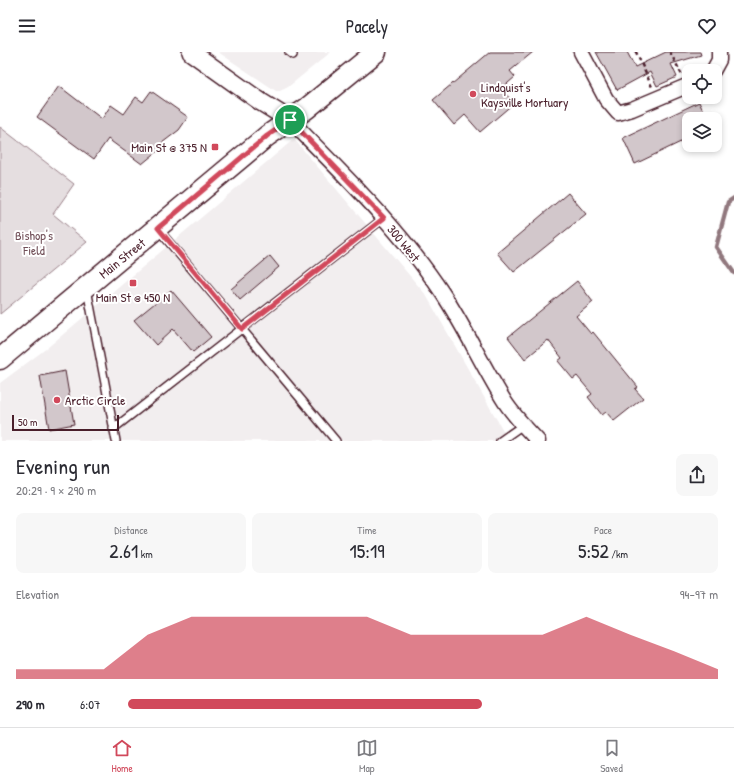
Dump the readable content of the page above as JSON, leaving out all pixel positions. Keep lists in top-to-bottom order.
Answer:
{
  "streets": {
    "main road": ["Main Street"],
    "street": ["300 West"]
  },
  "crossings": [
    ["300 West", "Main Street"]
  ],
  "parks": ["Bishop's Field"],
  "places": {
    "other": ["Lindquist's Kaysville Mortuary", "Arctic Circle"],
    "transit": ["Main St @ 375 N", "Main St @ 450 N"]
  },
  "scale_bar": "50 m",
  "page": {
    "header": "Pacely",
    "scale": "50 m",
    "heading": ["Evening run", "20:29 · 9 × 290 m"],
    "stats": [
      ["Distance", "2.61 km"],
      ["Time", "15:19"],
      ["Pace", "5:52 /km"]
    ],
    "chart": ["Elevation", "94–97 m"],
    "list": [
      {
        "name": "290 m",
        "note": "6:07"
      }
    ],
    "tabs": ["Home", "Map", "Saved"]
  }
}
